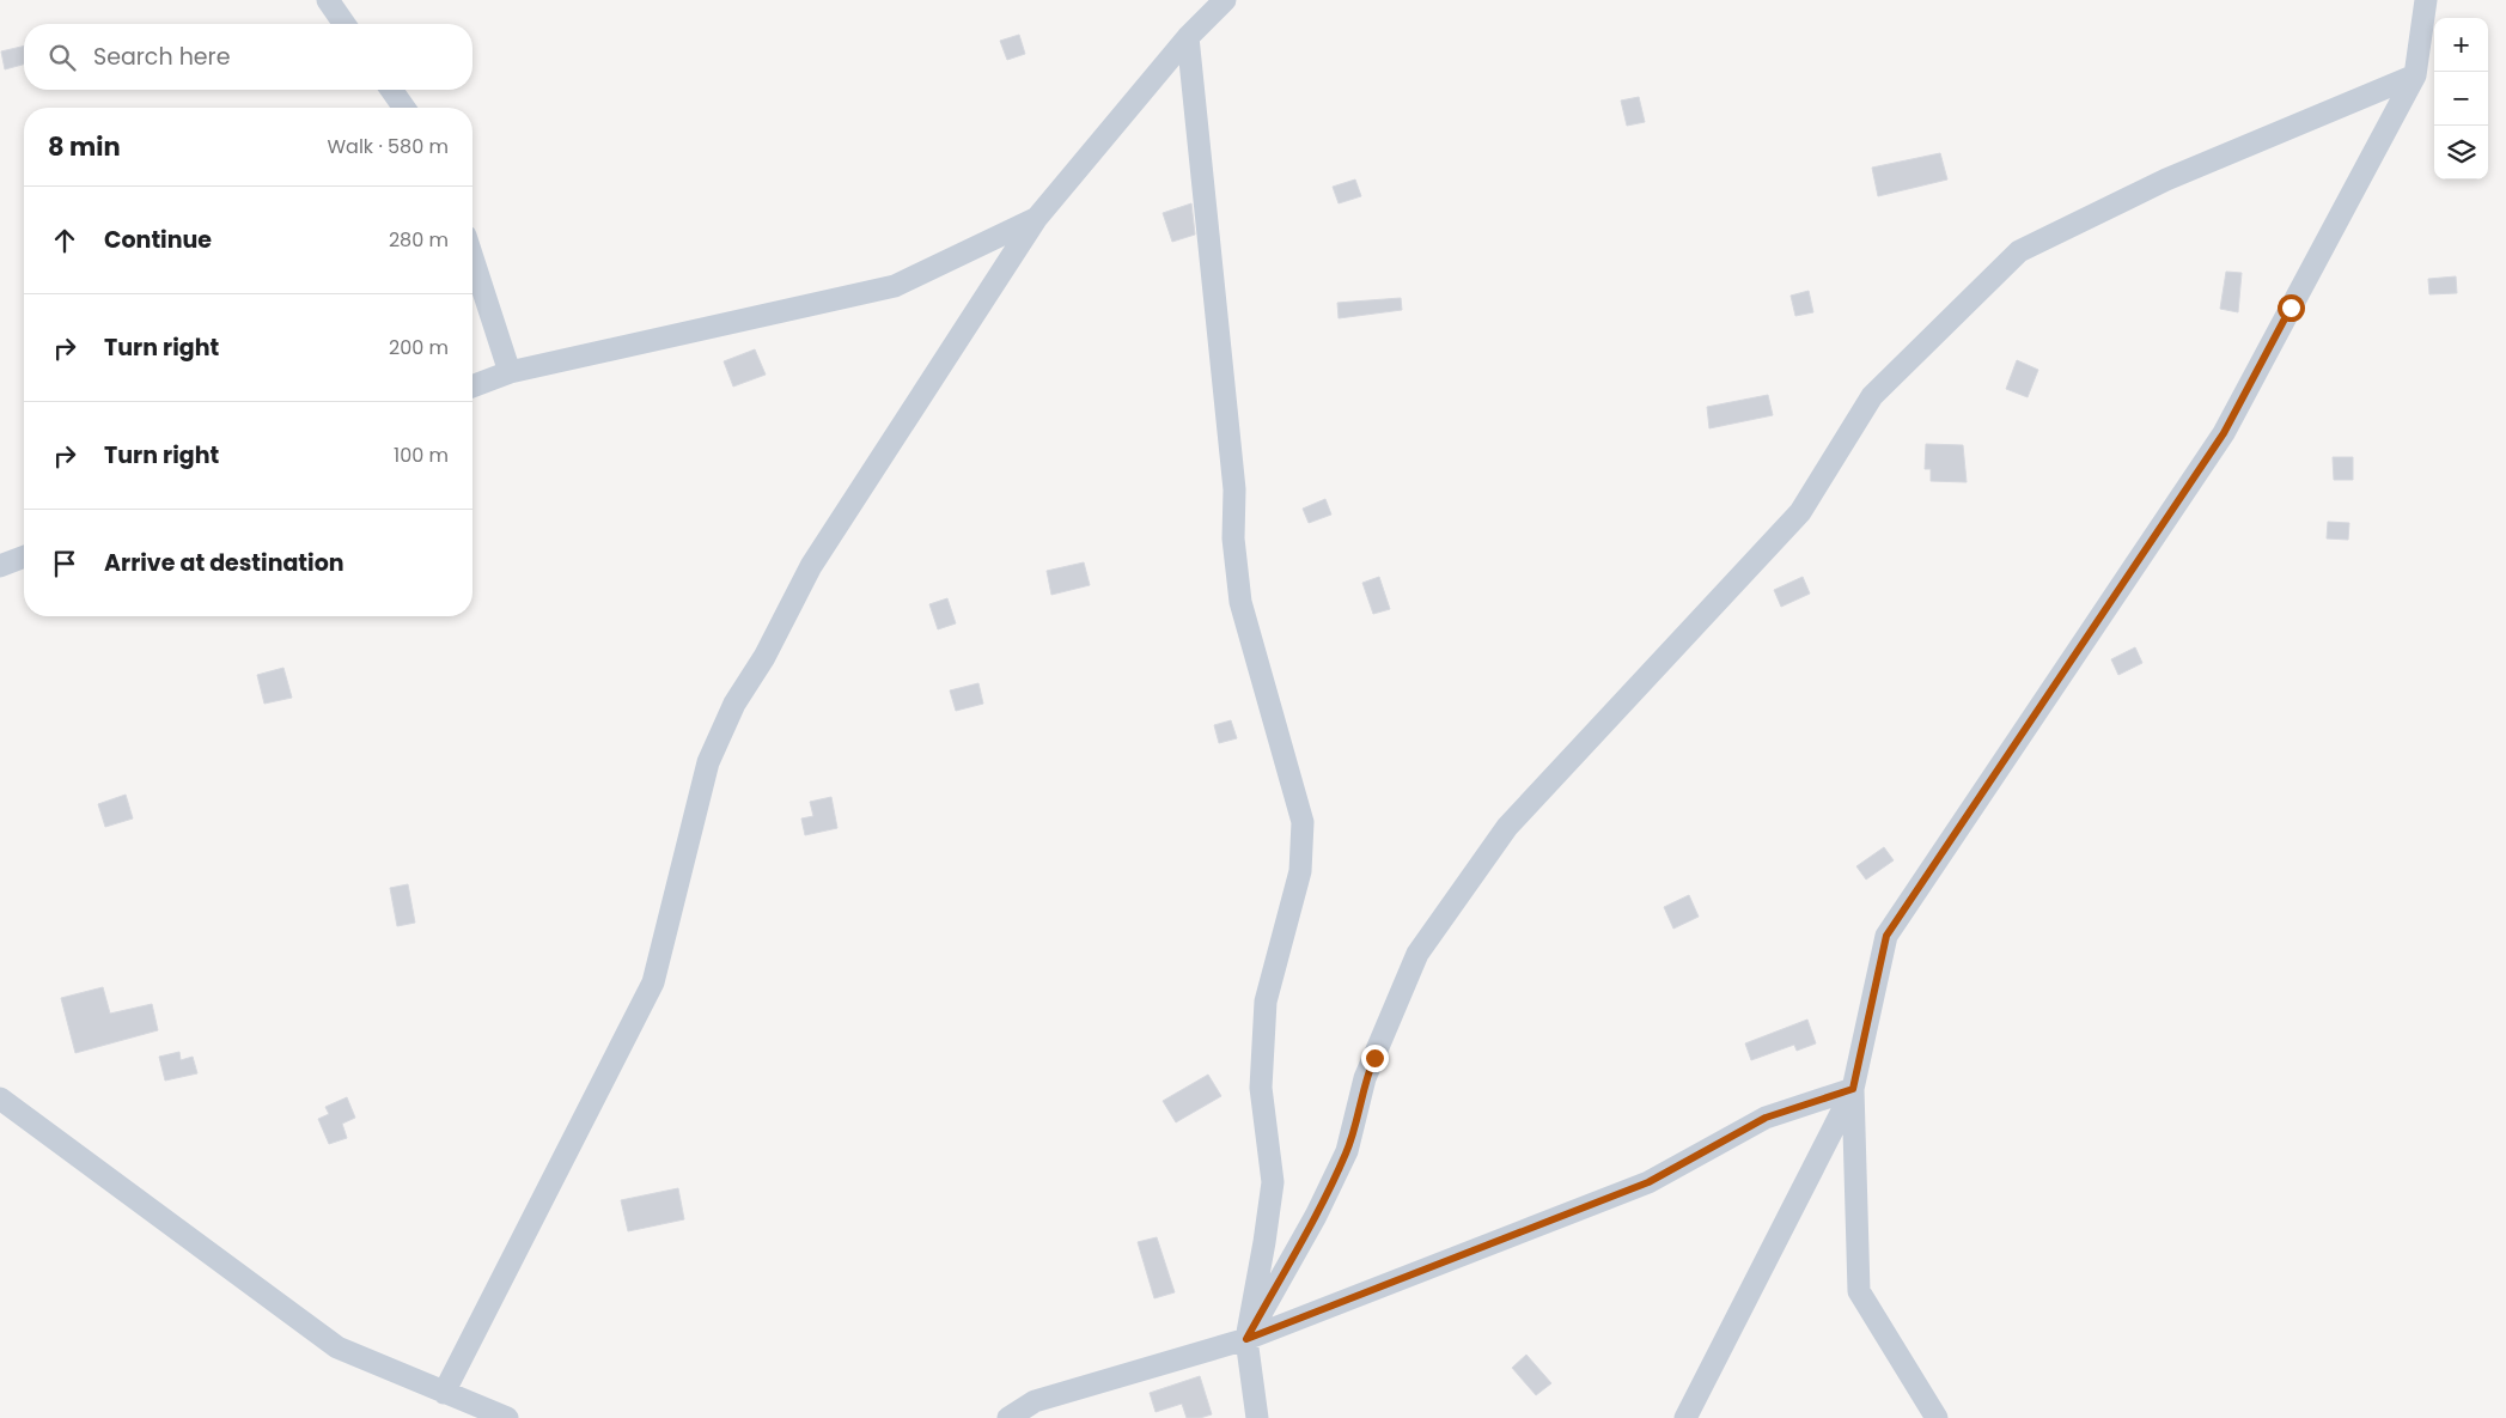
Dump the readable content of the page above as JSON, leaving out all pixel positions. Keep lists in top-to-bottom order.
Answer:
{
  "page": {
    "map_buttons": ["+", "−"],
    "search": "Search here",
    "heading": ["8 min", "Walk · 580 m"],
    "list": [
      ["Continue", "280 m"],
      ["Turn right", "200 m"],
      ["Turn right", "100 m"],
      "Arrive at destination"
    ]
  }
}
